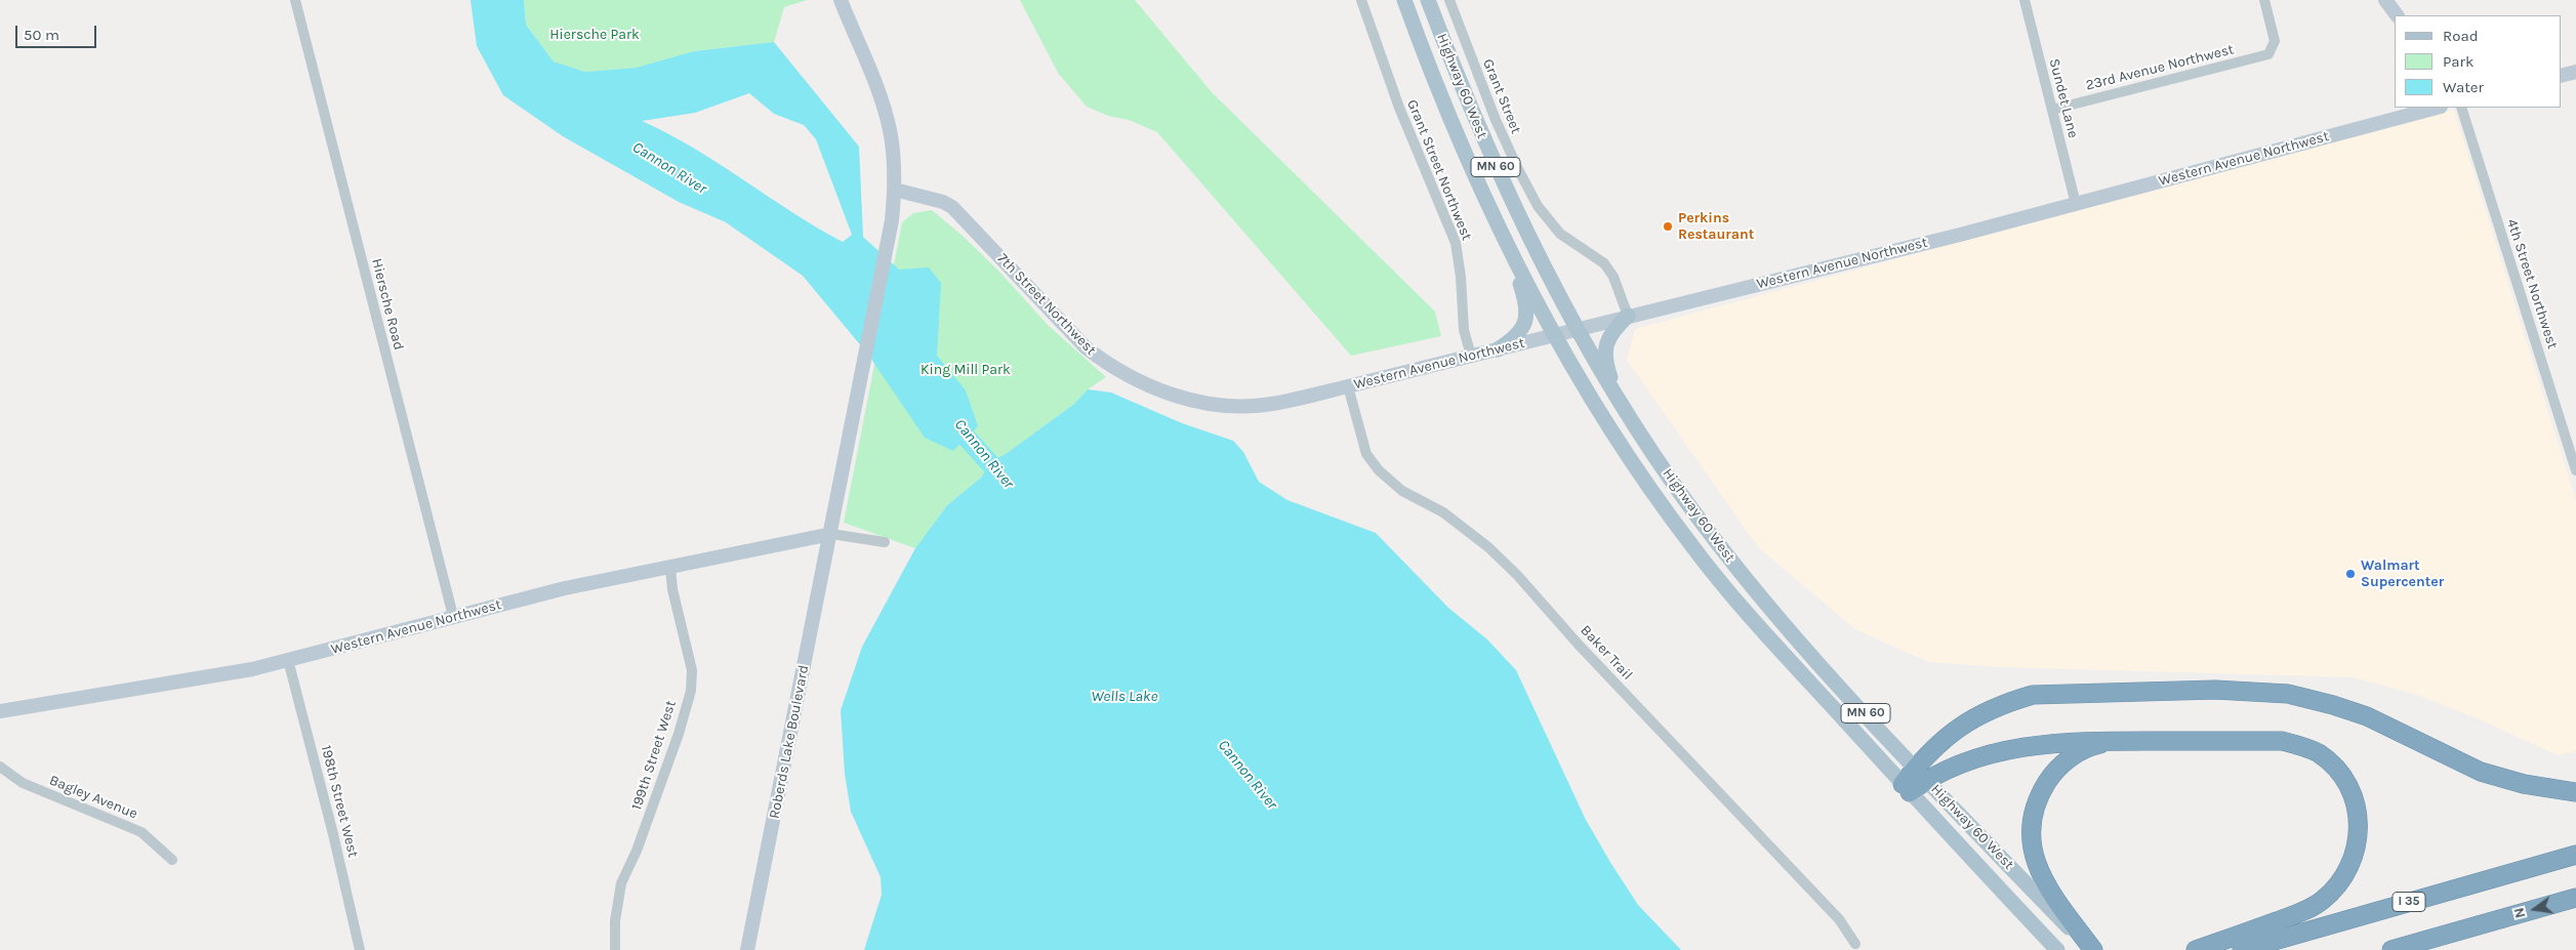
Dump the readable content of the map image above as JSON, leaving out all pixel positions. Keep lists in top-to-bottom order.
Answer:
{
  "streets": {
    "highway": ["I 35"],
    "main road": ["Highway 60 West", "MN 60"],
    "street": [
      "23rd Avenue Northwest",
      "Grant Street",
      "Sundet Lane",
      "Western Avenue Northwest",
      "Grant Street Northwest",
      "4th Street Northwest",
      "Hiersche Road",
      "7th Street Northwest",
      "Baker Trail",
      "Roberds Lake Boulevard",
      "199th Street West",
      "Bagley Avenue",
      "198th Street West"
    ]
  },
  "crossings": [
    ["23rd Avenue Northwest", "Sundet Lane"],
    ["Highway 60 West", "Western Avenue Northwest"],
    ["Grant Street", "Western Avenue Northwest"],
    ["Sundet Lane", "Western Avenue Northwest"],
    ["Western Avenue Northwest", "Grant Street Northwest"],
    ["Western Avenue Northwest", "Hiersche Road"],
    ["Western Avenue Northwest", "7th Street Northwest"],
    ["Western Avenue Northwest", "Baker Trail"],
    ["Western Avenue Northwest", "Roberds Lake Boulevard"],
    ["Western Avenue Northwest", "199th Street West"],
    ["Western Avenue Northwest", "198th Street West"]
  ],
  "water": ["Cannon River", "Wells Lake"],
  "parks": ["Hiersche Park", "King Mill Park"],
  "places": ["Perkins Restaurant", "Walmart Supercenter"],
  "legend": ["Road", "Park", "Water"],
  "scale_bar": "50 m",
  "north": "left"
}
